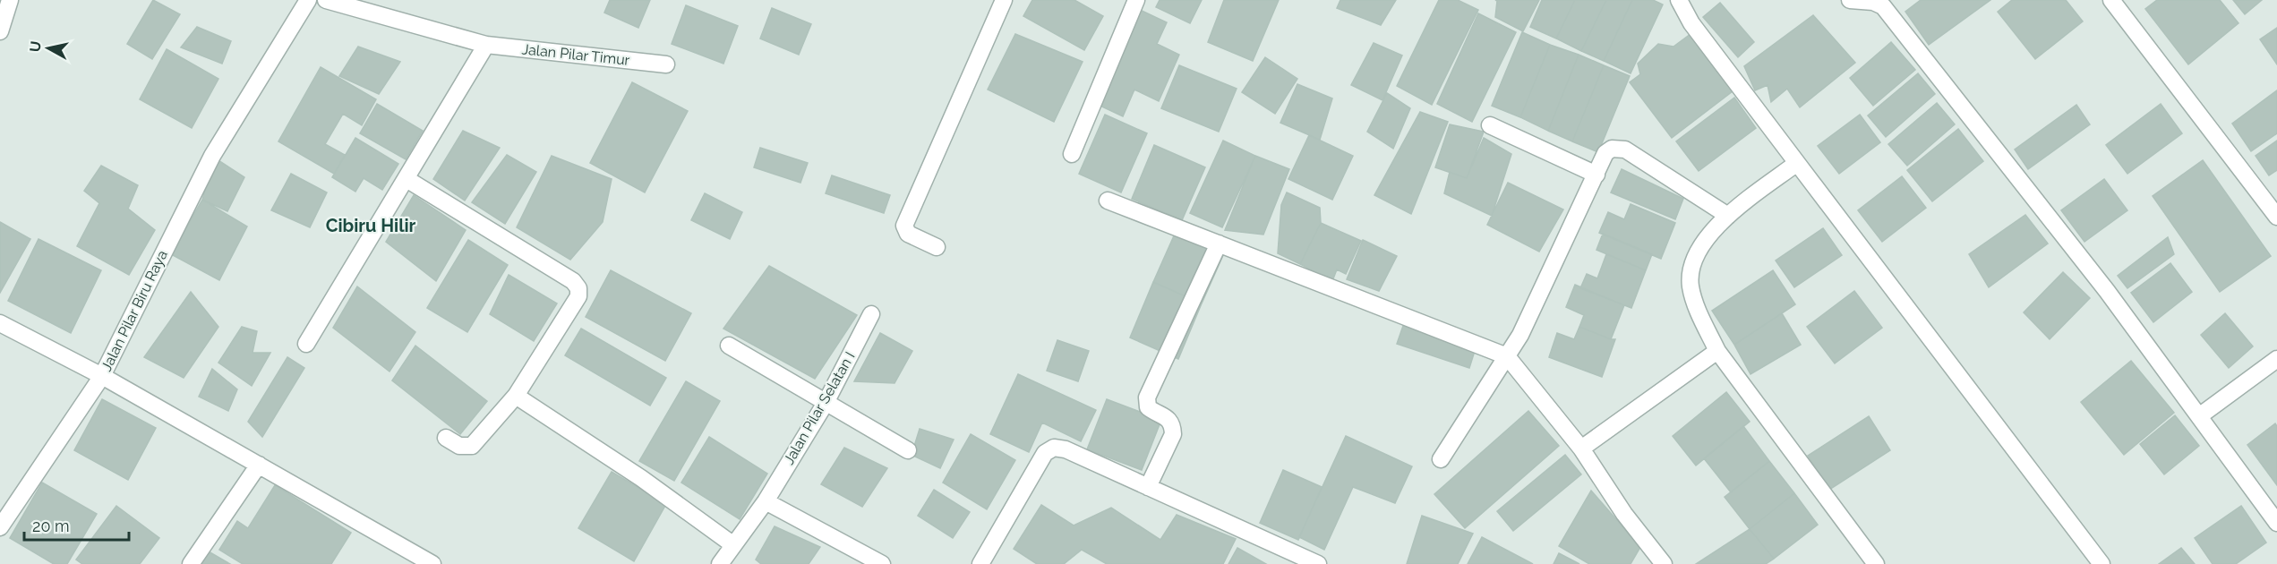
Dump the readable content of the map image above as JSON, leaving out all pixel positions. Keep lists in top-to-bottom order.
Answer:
{
  "streets": {
    "street": ["Jalan Pilar Timur", "Jalan Pilar Biru Raya", "Jalan Pilar Selatan I"]
  },
  "districts": ["Cibiru Hilir"],
  "scale_bar": "20 m",
  "north": "left"
}
